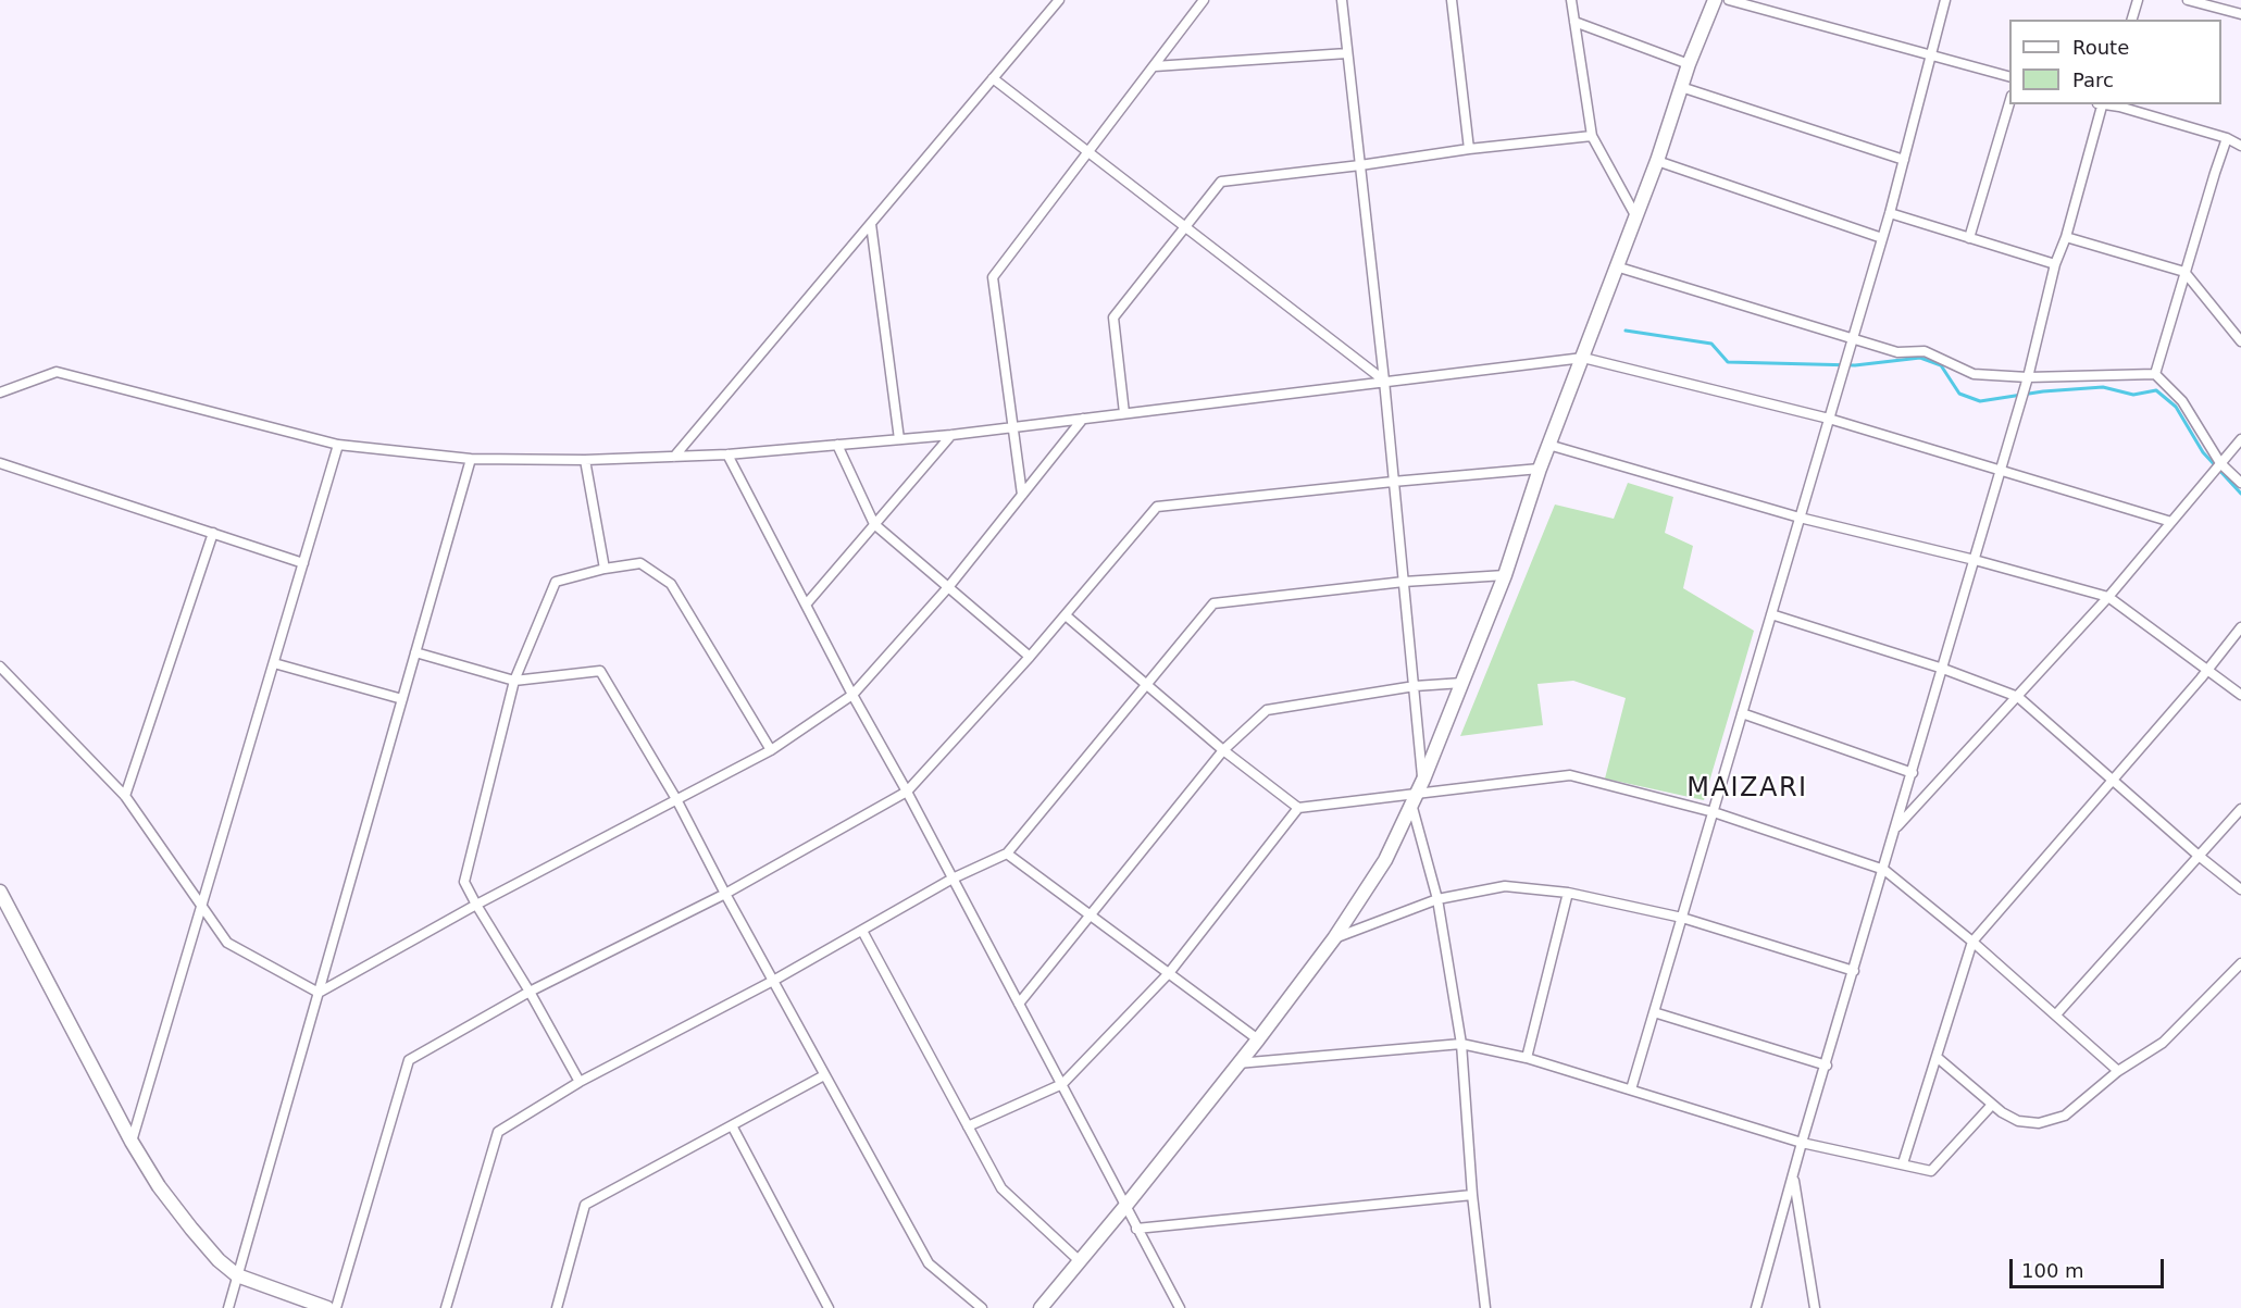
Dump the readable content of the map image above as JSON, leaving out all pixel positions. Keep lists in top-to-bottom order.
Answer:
{
  "districts": ["MAIZARI"],
  "legend": ["Route", "Parc"],
  "scale_bar": "100 m"
}
